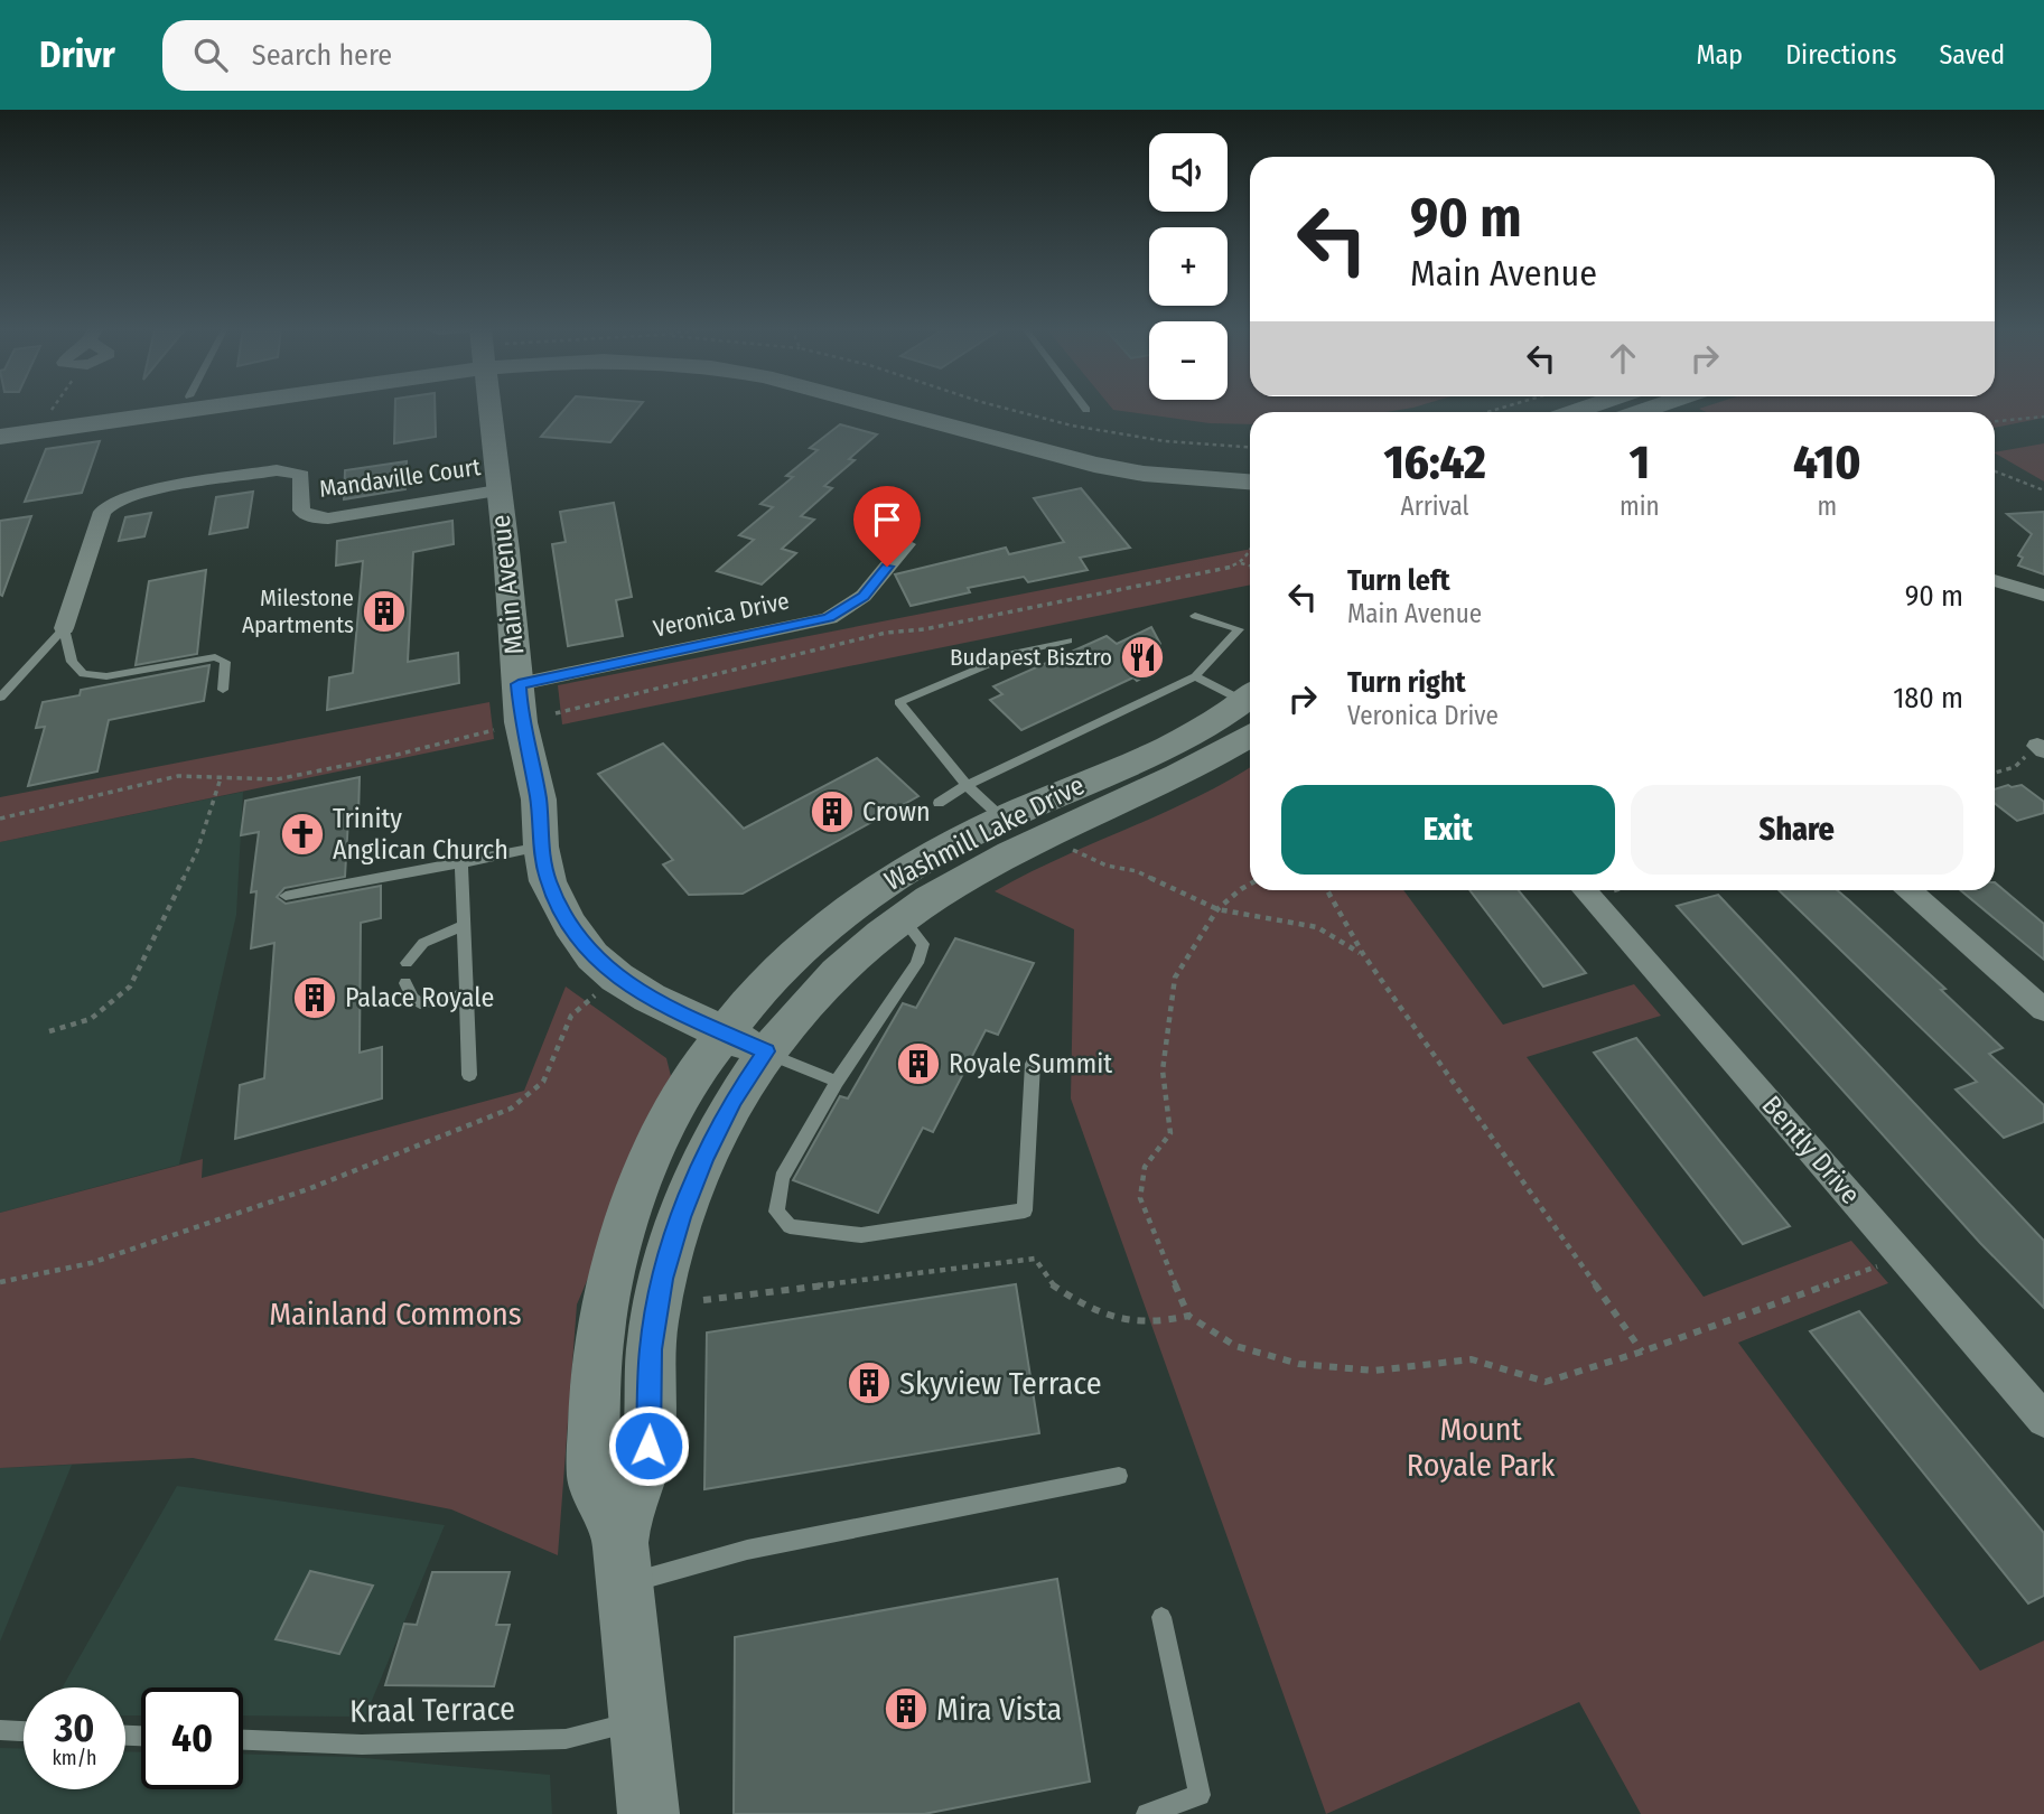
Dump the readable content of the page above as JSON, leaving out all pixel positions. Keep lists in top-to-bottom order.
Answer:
{
  "streets": {
    "main road": ["Main Avenue", "Washmill Lake Drive"],
    "street": ["Mandaville Court", "Veronica Drive", "Bently Drive"],
    "lane": ["Kraal Terrace"]
  },
  "crossings": [
    ["Mandaville Court", "Main Avenue"],
    ["Main Avenue", "Veronica Drive"],
    ["Main Avenue", "Washmill Lake Drive"],
    ["Washmill Lake Drive", "Kraal Terrace"]
  ],
  "parks": ["Mainland Commons", "Mount Royale Park"],
  "places": {
    "building": [
      "Milestone Apartments",
      "Crown",
      "Palace Royale",
      "Royale Summit",
      "Skyview Terrace",
      "Mira Vista"
    ],
    "restaurant": ["Budapest Bisztro"],
    "church": ["Trinity Anglican Church"]
  },
  "page": {
    "header": "Drivr",
    "search": "Search here",
    "nav": ["Map", "Directions", "Saved"],
    "map_buttons": ["+", "−"],
    "turn": ["90 m", "Main Avenue"],
    "eta": [
      "16:42",
      "Arrival",
      "1",
      "min",
      "410",
      "m"
    ],
    "list": [
      {
        "name": "Turn left",
        "note": "Main Avenue",
        "value": "90 m"
      },
      {
        "name": "Turn right",
        "note": "Veronica Drive",
        "value": "180 m"
      }
    ],
    "buttons": ["Exit", "Share"],
    "speed": "30 km/h",
    "limit": "40"
  }
}
